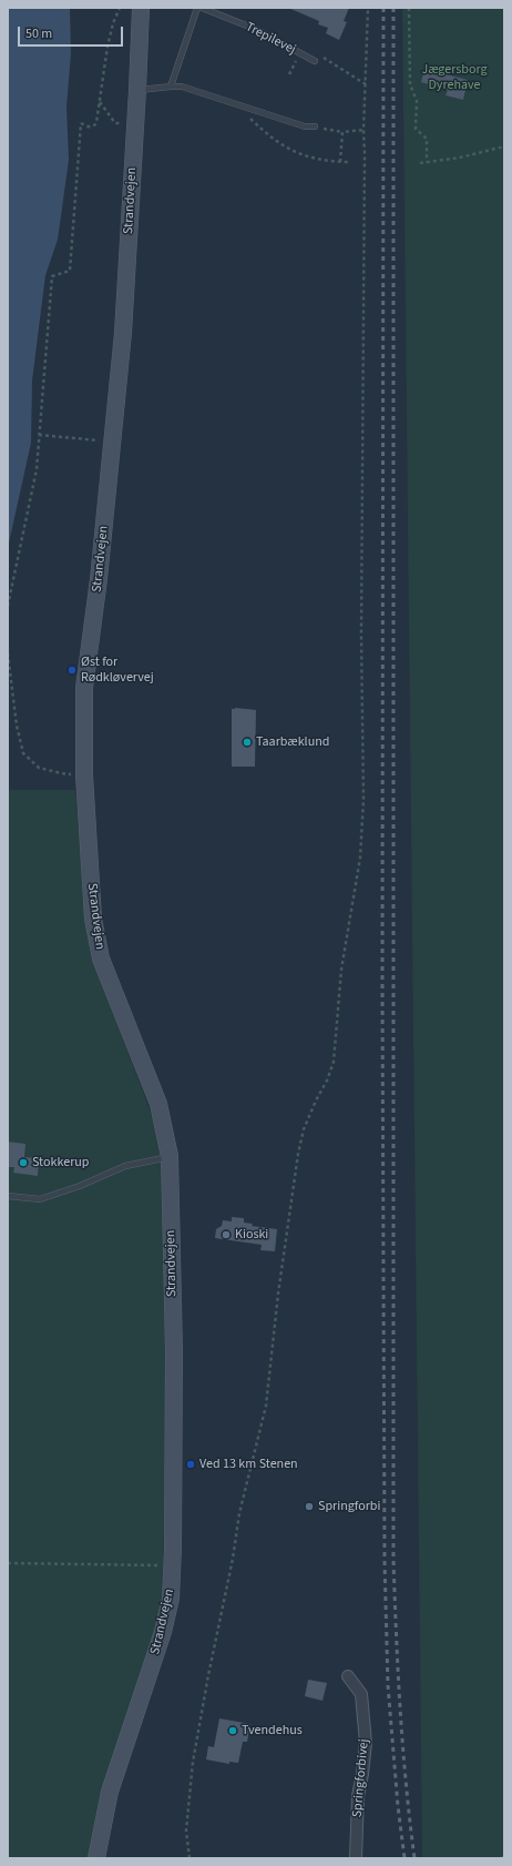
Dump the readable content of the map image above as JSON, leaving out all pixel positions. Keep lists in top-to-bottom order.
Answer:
{
  "streets": {
    "main road": ["Strandvejen"],
    "street": ["Springforbivej"],
    "lane": ["Trepilevej"]
  },
  "parks": ["Jægersborg Dyrehave"],
  "places": [
    "Øst for Rødkløvervej",
    "Taarbæklund",
    "Stokkerup",
    "Kioski",
    "Ved 13 km Stenen",
    "Springforbi",
    "Tvendehus"
  ],
  "scale_bar": "50 m"
}
